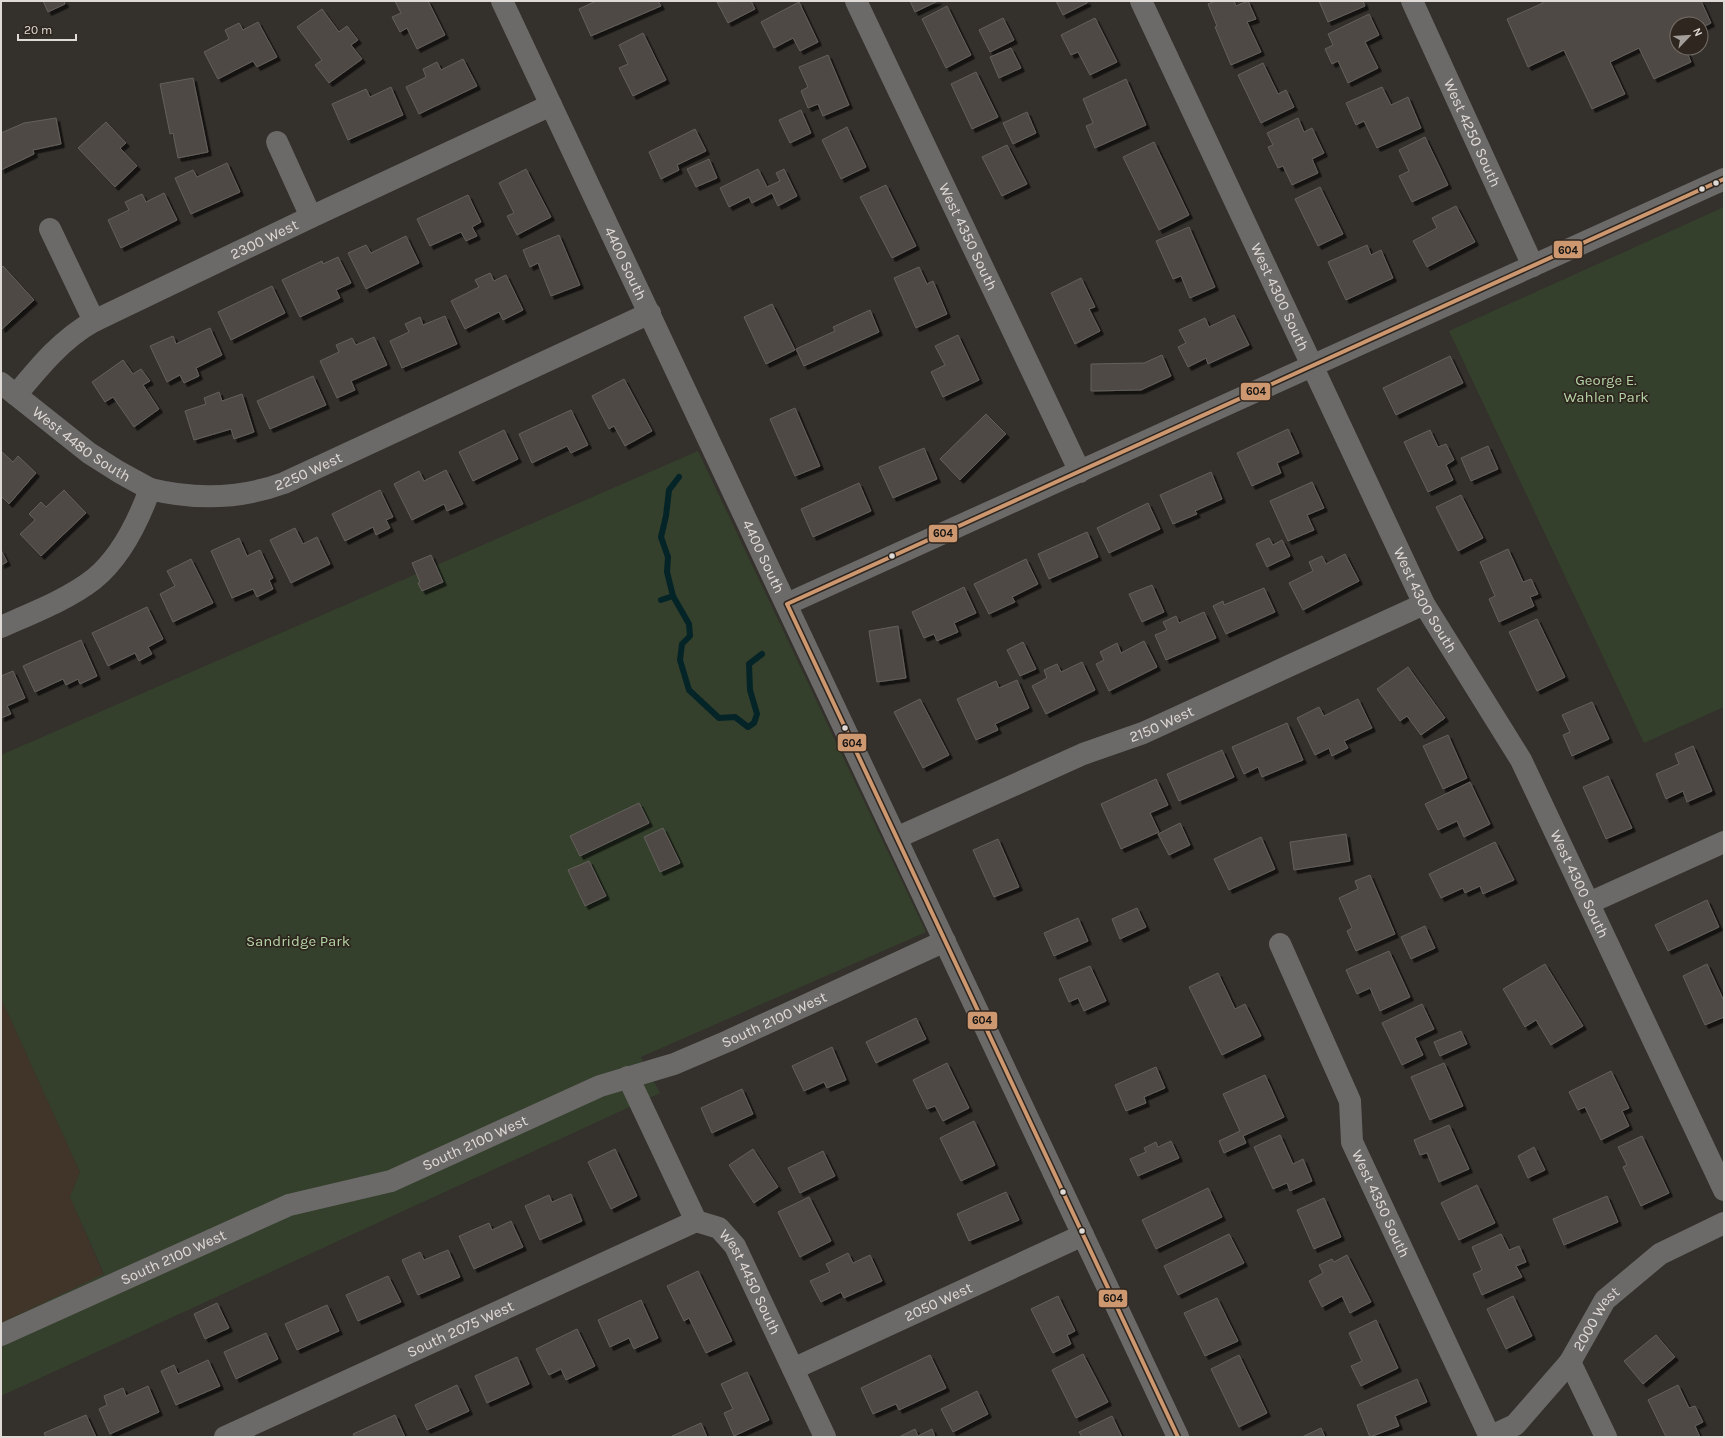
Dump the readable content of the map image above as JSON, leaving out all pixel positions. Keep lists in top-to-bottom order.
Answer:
{
  "streets": {
    "street": [
      "West 4250 South",
      "West 4350 South",
      "2300 West",
      "4400 South",
      "West 4300 South",
      "West 4480 South",
      "2250 West",
      "2150 West",
      "South 2100 West",
      "West 4450 South",
      "2050 West",
      "2000 West",
      "South 2075 West"
    ]
  },
  "crossings": [
    ["West 4350 South", "2000 West"],
    ["2300 West", "4400 South"],
    ["2300 West", "West 4480 South"],
    ["4400 South", "2250 West"],
    ["4400 South", "2150 West"],
    ["4400 South", "South 2100 West"],
    ["4400 South", "2050 West"],
    ["West 4300 South", "2150 West"],
    ["West 4480 South", "2250 West"],
    ["South 2100 West", "West 4450 South"],
    ["West 4450 South", "2050 West"],
    ["West 4450 South", "South 2075 West"]
  ],
  "parks": ["George E. Wahlen Park", "Sandridge Park"],
  "lines": ["transit line 604"],
  "scale_bar": "20 m",
  "north": "top right"
}
